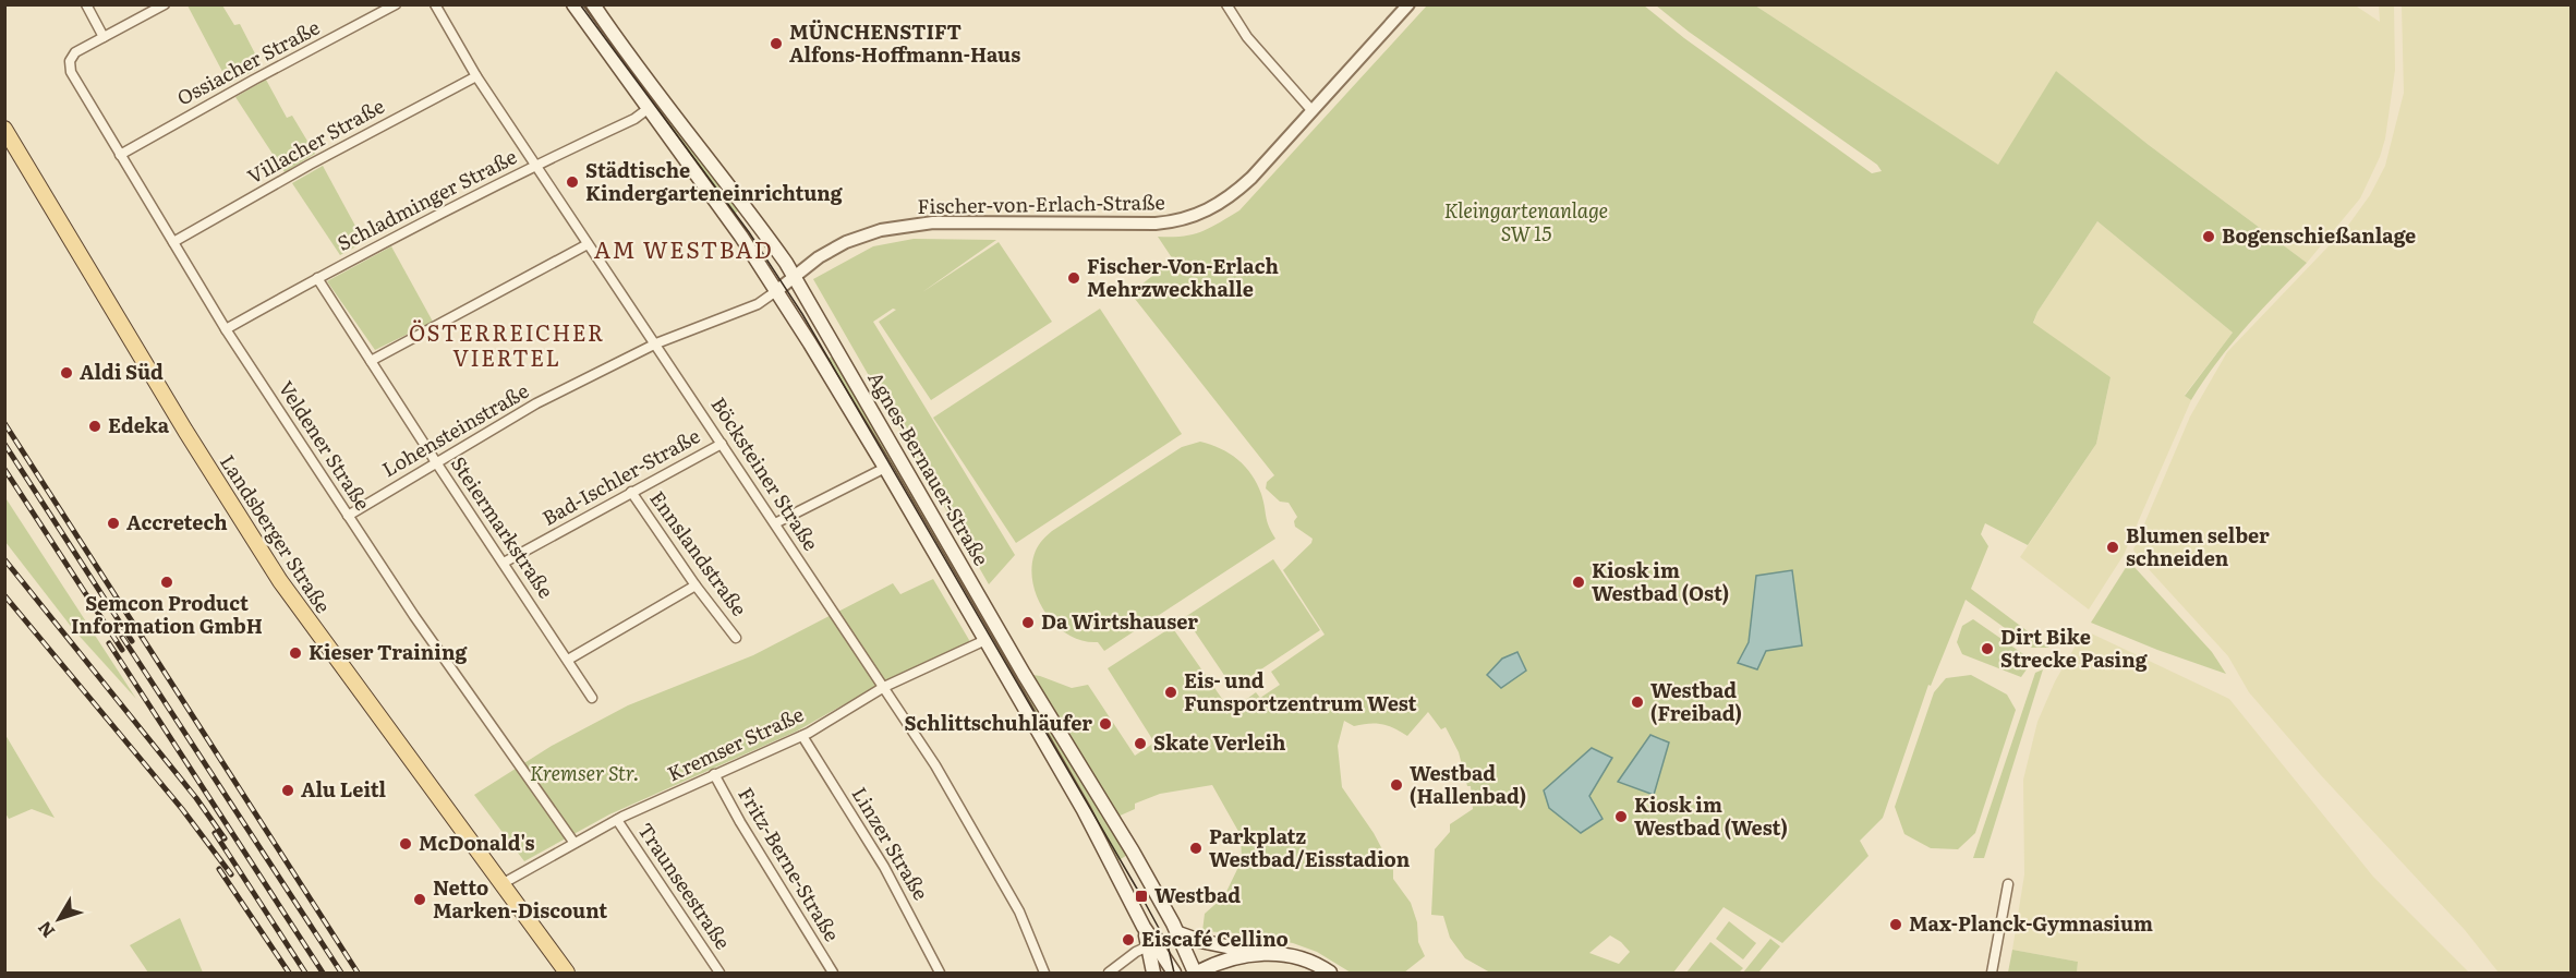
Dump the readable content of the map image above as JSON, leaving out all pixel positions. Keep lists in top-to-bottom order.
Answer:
{
  "streets": {
    "main road": ["Agnes-Bernauer-Straße", "Landsberger Straße"],
    "street": [
      "Ossiacher Straße",
      "Villacher Straße",
      "Schladminger Straße",
      "Fischer-von-Erlach-Straße",
      "Lohensteinstraße",
      "Veldener Straße",
      "Böcksteiner Straße",
      "Bad-Ischler-Straße",
      "Steiermarkstraße",
      "Ennslandstraße",
      "Kremser Straße",
      "Linzer Straße",
      "Fritz-Berne-Straße",
      "Traunseestraße"
    ]
  },
  "crossings": [
    ["Ossiacher Straße", "Veldener Straße"],
    ["Villacher Straße", "Veldener Straße"],
    ["Villacher Straße", "Böcksteiner Straße"],
    ["Schladminger Straße", "Veldener Straße"],
    ["Schladminger Straße", "Agnes-Bernauer-Straße"],
    ["Schladminger Straße", "Böcksteiner Straße"],
    ["Schladminger Straße", "Steiermarkstraße"],
    ["Fischer-von-Erlach-Straße", "Lohensteinstraße"],
    ["Fischer-von-Erlach-Straße", "Agnes-Bernauer-Straße"],
    ["Lohensteinstraße", "Veldener Straße"],
    ["Lohensteinstraße", "Agnes-Bernauer-Straße"],
    ["Lohensteinstraße", "Böcksteiner Straße"],
    ["Lohensteinstraße", "Steiermarkstraße"],
    ["Veldener Straße", "Kremser Straße"],
    ["Agnes-Bernauer-Straße", "Kremser Straße"],
    ["Böcksteiner Straße", "Bad-Ischler-Straße"],
    ["Böcksteiner Straße", "Kremser Straße"],
    ["Bad-Ischler-Straße", "Steiermarkstraße"],
    ["Bad-Ischler-Straße", "Ennslandstraße"],
    ["Landsberger Straße", "Kremser Straße"],
    ["Kremser Straße", "Linzer Straße"],
    ["Kremser Straße", "Fritz-Berne-Straße"],
    ["Kremser Straße", "Traunseestraße"]
  ],
  "districts": ["AM WESTBAD", "ÖSTERREICHER VIERTEL"],
  "parks": ["Kleingartenanlage SW 15", "Kremser Str."],
  "places": {
    "other": [
      "MÜNCHENSTIFT Alfons-Hoffmann-Haus",
      "Städtische Kindergarteneinrichtung",
      "Bogenschießanlage",
      "Fischer-Von-Erlach Mehrzweckhalle",
      "Aldi Süd",
      "Edeka",
      "Accretech",
      "Blumen selber schneiden",
      "Semcon Product Information GmbH",
      "Kiosk im Westbad (Ost)",
      "Da Wirtshauser",
      "Dirt Bike Strecke Pasing",
      "Kieser Training",
      "Eis- und Funsportzentrum West",
      "Westbad (Freibad)",
      "Schlittschuhläufer",
      "Skate Verleih",
      "Westbad (Hallenbad)",
      "Alu Leitl",
      "Kiosk im Westbad (West)",
      "McDonald's",
      "Parkplatz Westbad/Eisstadion",
      "Netto Marken-Discount",
      "Max-Planck-Gymnasium",
      "Eiscafé Cellino"
    ],
    "transit": ["Westbad"]
  },
  "north": "bottom left"
}
